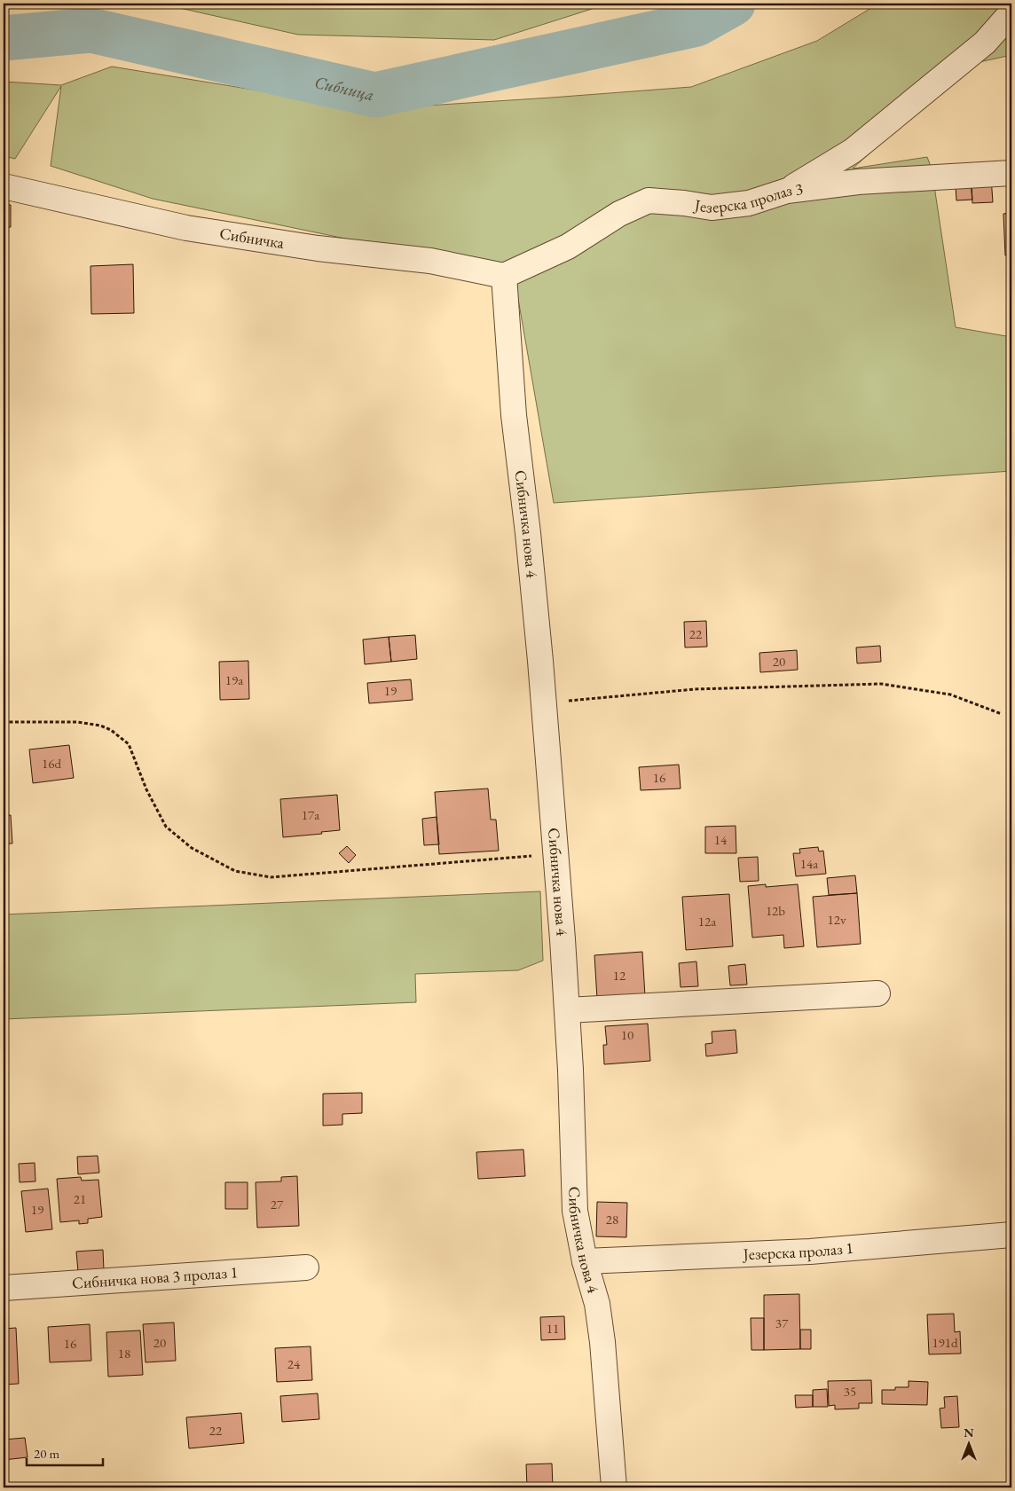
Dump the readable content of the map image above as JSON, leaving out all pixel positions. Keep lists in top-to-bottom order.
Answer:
{
  "streets": {
    "street": [
      "Језерска пролаз 3",
      "Сибничка",
      "Сибничка нова 4",
      "Језерска пролаз 1",
      "Сибничка нова 3 пролаз 1"
    ]
  },
  "crossings": [
    ["Језерска пролаз 3", "Сибничка"],
    ["Језерска пролаз 3", "Сибничка нова 4"],
    ["Сибничка", "Сибничка нова 4"],
    ["Сибничка нова 4", "Језерска пролаз 1"]
  ],
  "water": ["Сибница"],
  "house_numbers": [
    "22",
    "20",
    "19a",
    "19",
    "16d",
    "16",
    "17a",
    "14",
    "14a",
    "12b",
    "12v",
    "12a",
    "12",
    "10",
    "21",
    "27",
    "19",
    "28",
    "37",
    "11",
    "20",
    "191d",
    "16",
    "18",
    "24",
    "35",
    "22"
  ],
  "scale_bar": "20 m",
  "north": "top"
}
